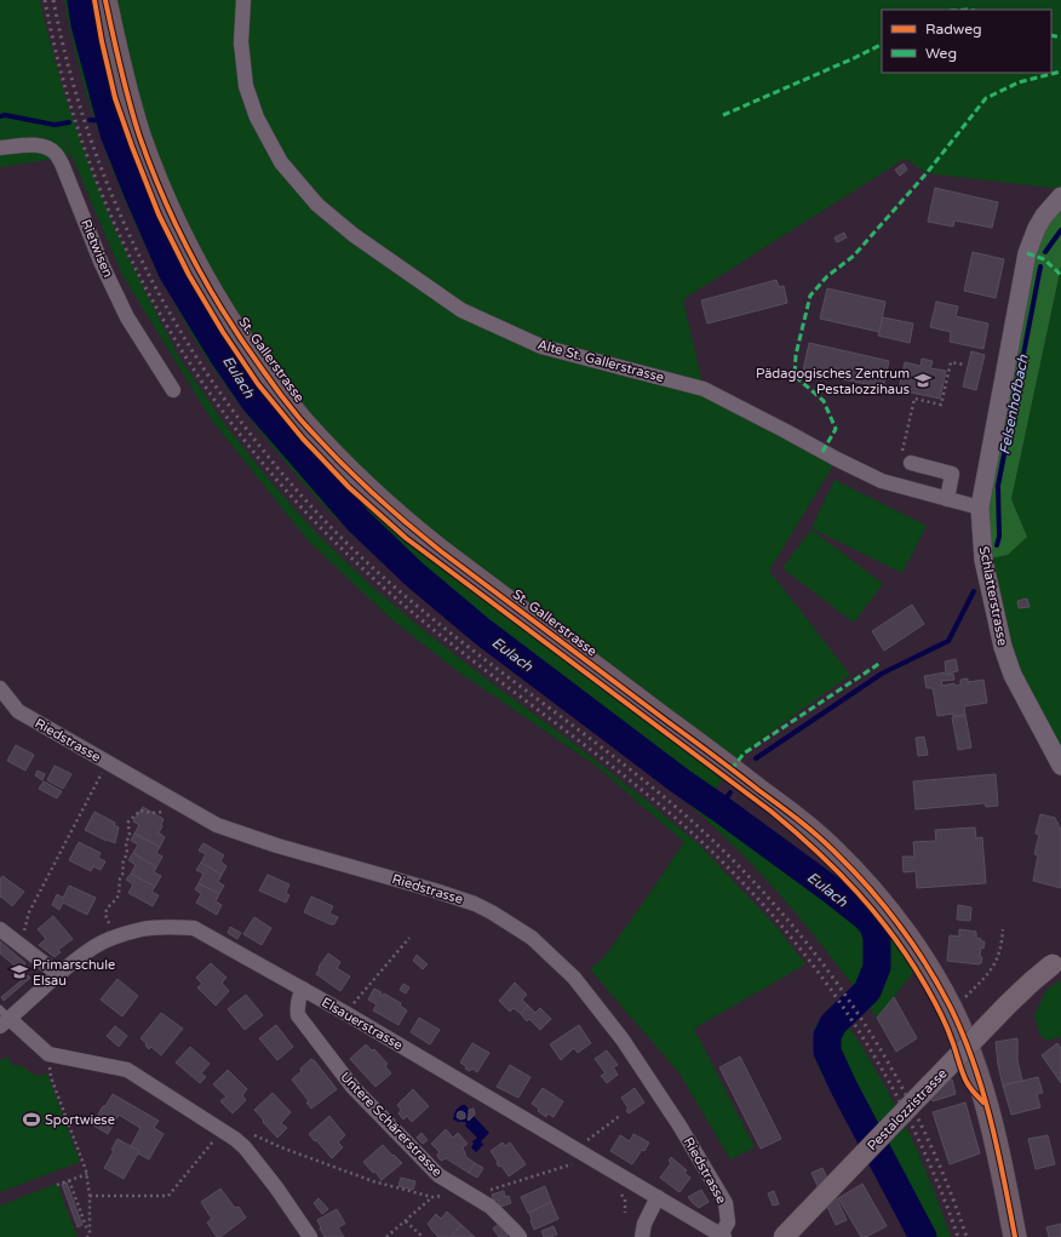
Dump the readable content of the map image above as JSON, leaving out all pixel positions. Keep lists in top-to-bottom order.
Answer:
{
  "streets": {
    "main road": ["St. Gallerstrasse", "Pestalozzistrasse"],
    "street": [
      "Rietwisen",
      "Alte St. Gallerstrasse",
      "Schlatterstrasse",
      "Riedstrasse",
      "Elsauerstrasse",
      "Untere Schärerstrasse"
    ]
  },
  "crossings": [
    ["Alte St. Gallerstrasse", "Schlatterstrasse"],
    ["Riedstrasse", "Elsauerstrasse"],
    ["Elsauerstrasse", "Untere Schärerstrasse"]
  ],
  "water": ["Eulach", "Felsenhofbach"],
  "places": {
    "school or university": ["Pädagogisches Zentrum Pestalozzihaus", "Primarschule Elsau"],
    "sports": ["Sportwiese"]
  },
  "legend": ["Radweg", "Weg"]
}
